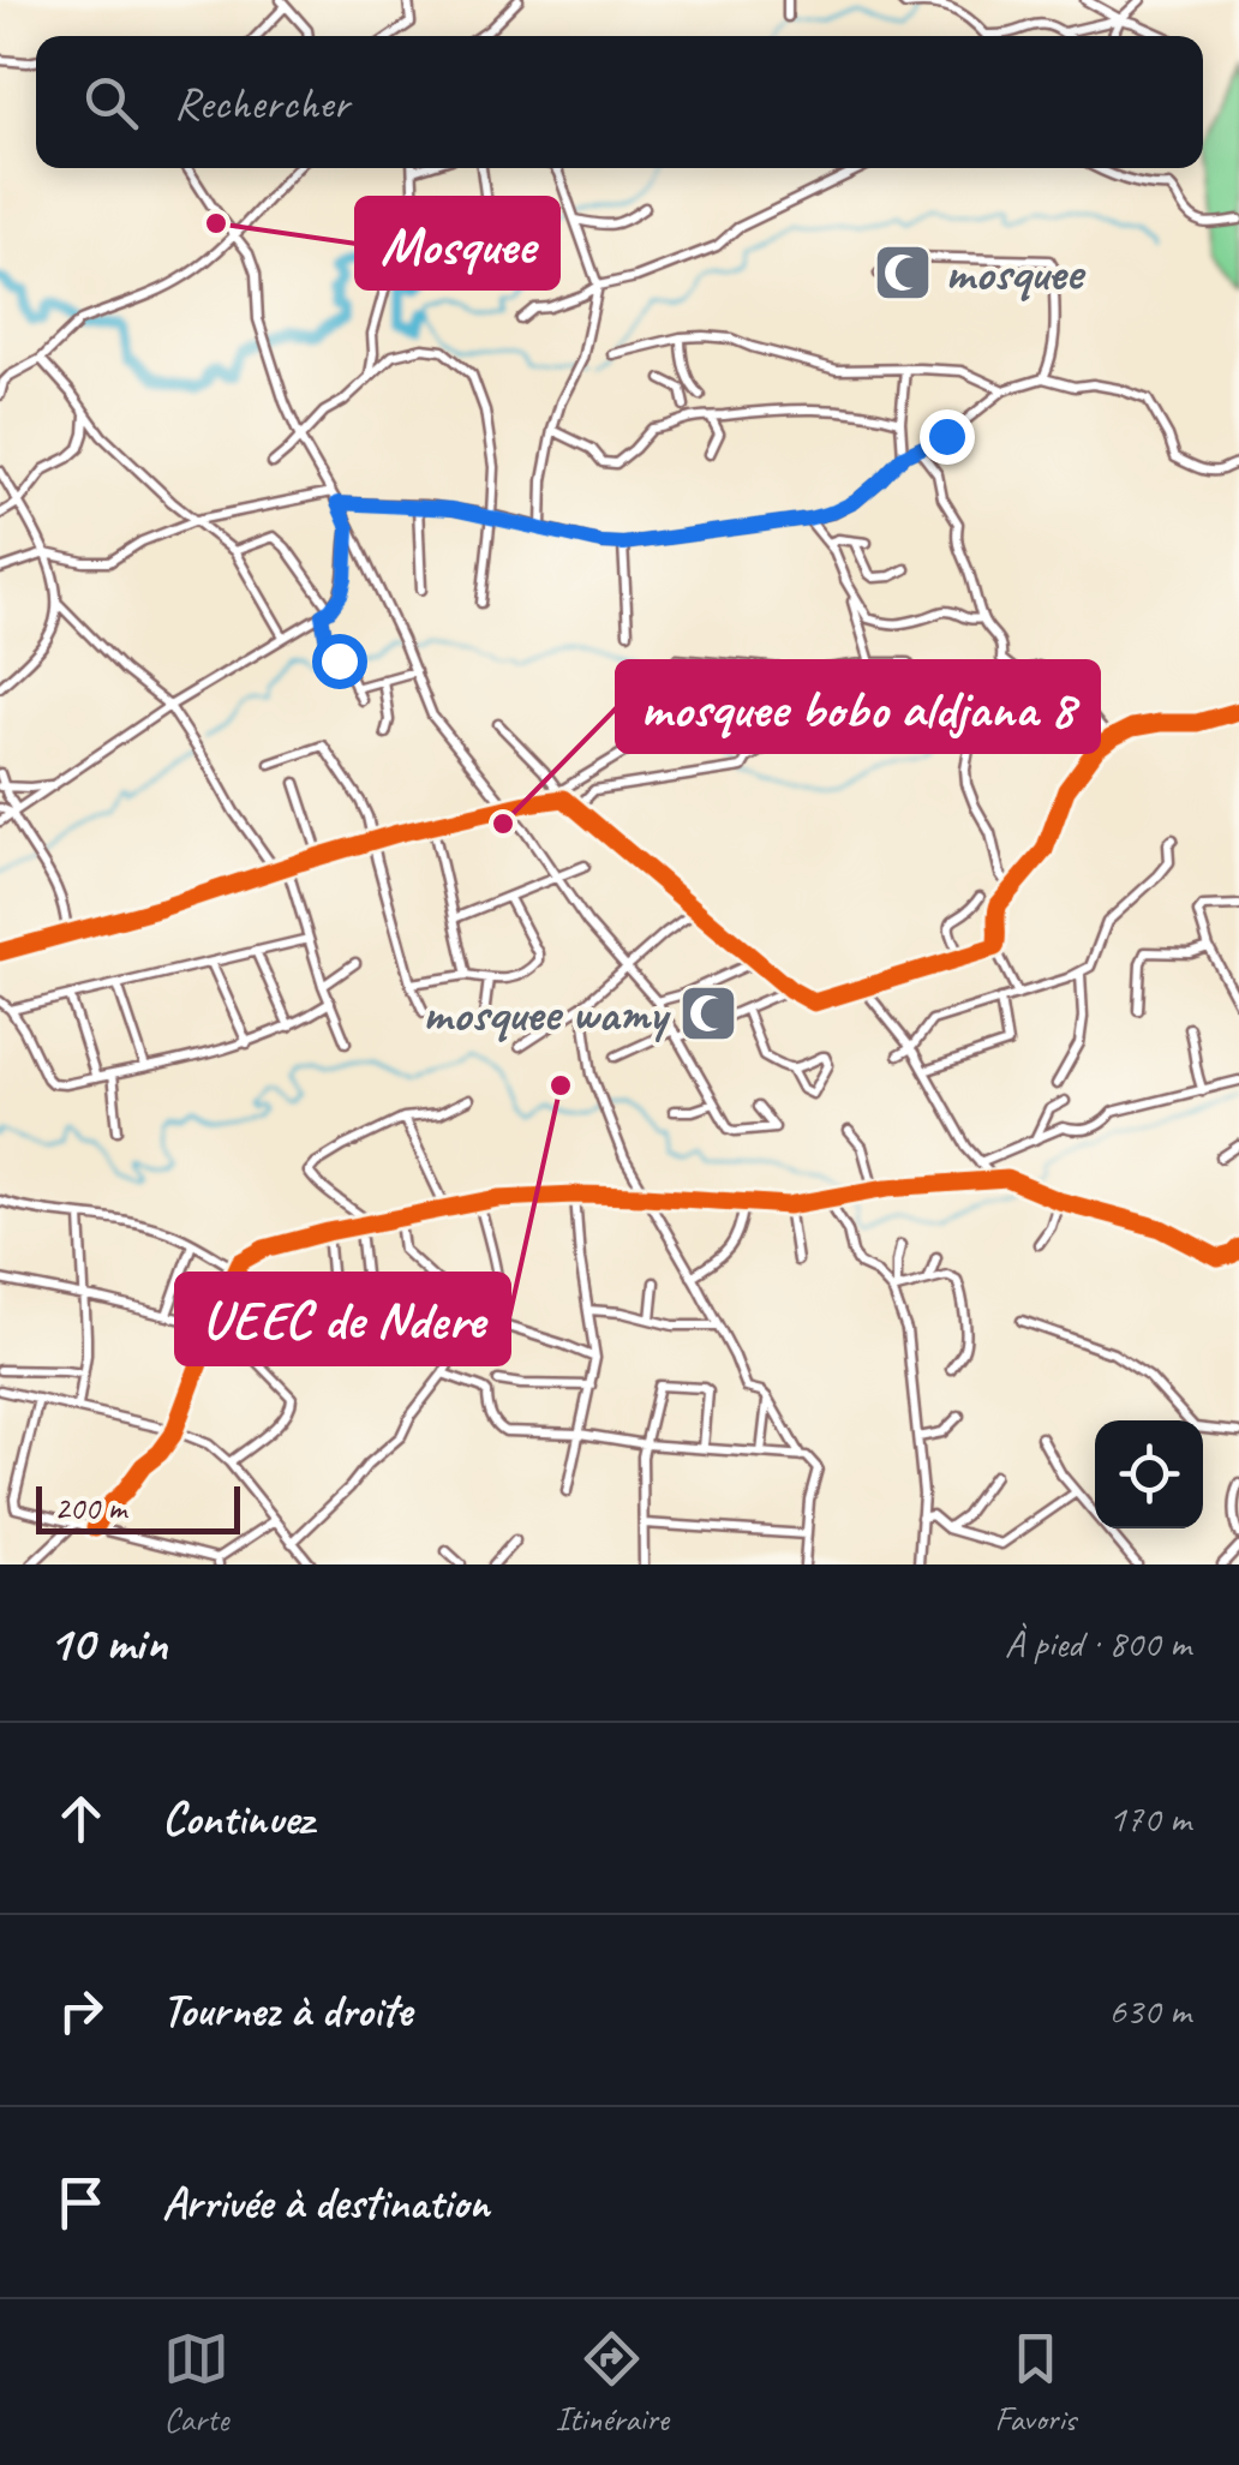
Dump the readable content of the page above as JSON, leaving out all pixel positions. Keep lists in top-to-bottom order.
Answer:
{
  "places": {
    "other": ["Mosquee", "mosquee bobo aldjana 8", "UEEC de Ndere"],
    "mosque": ["mosquee", "mosquee wamy"]
  },
  "scale_bar": "200 m",
  "page": {
    "search": "Rechercher",
    "scale": "200 m",
    "heading": ["10 min", "À pied · 800 m"],
    "list": [
      ["Continuez", "170 m"],
      ["Tournez à droite", "630 m"],
      "Arrivée à destination"
    ],
    "nav": ["Carte", "Itinéraire", "Favoris"]
  }
}
